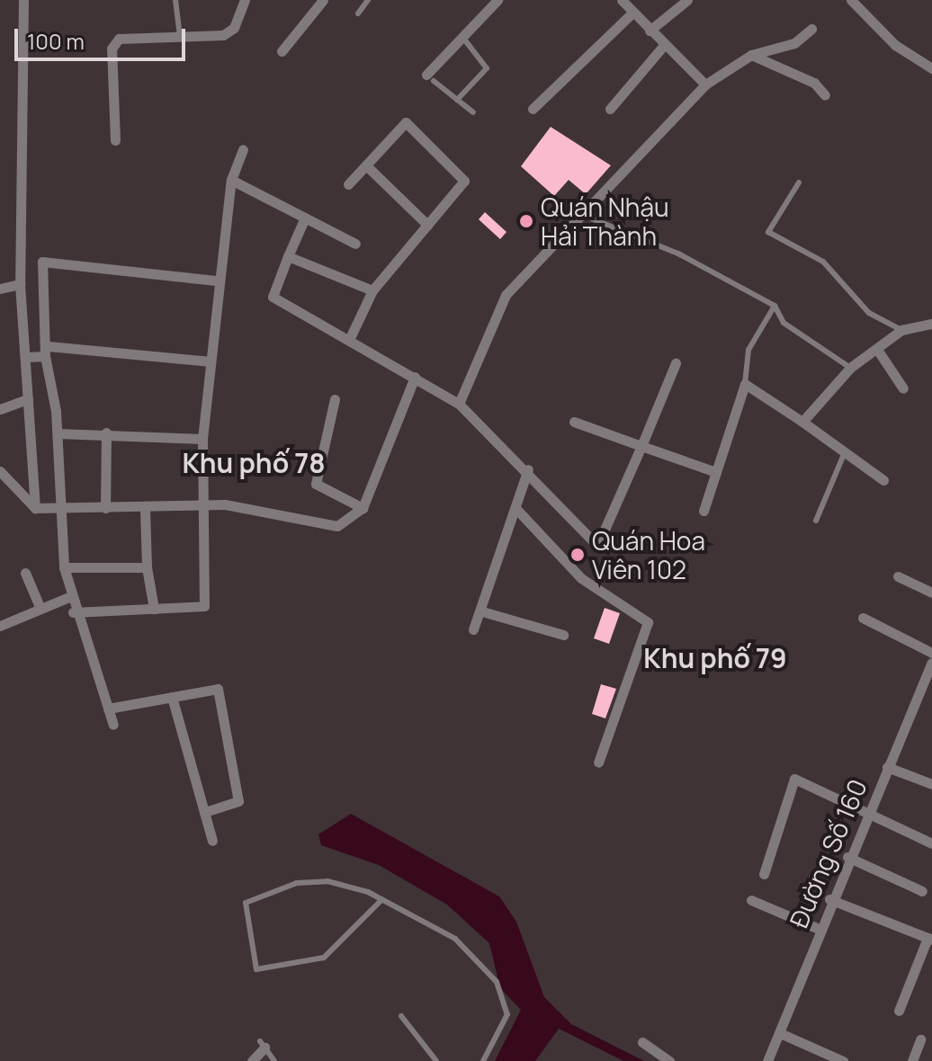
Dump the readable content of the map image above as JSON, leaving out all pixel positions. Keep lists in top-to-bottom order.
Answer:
{
  "streets": {
    "street": ["Đường Số 160"]
  },
  "districts": ["Khu phố 78", "Khu phố 79"],
  "places": ["Quán Nhậu Hải Thành", "Quán Hoa Viên 102"],
  "scale_bar": "100 m"
}
